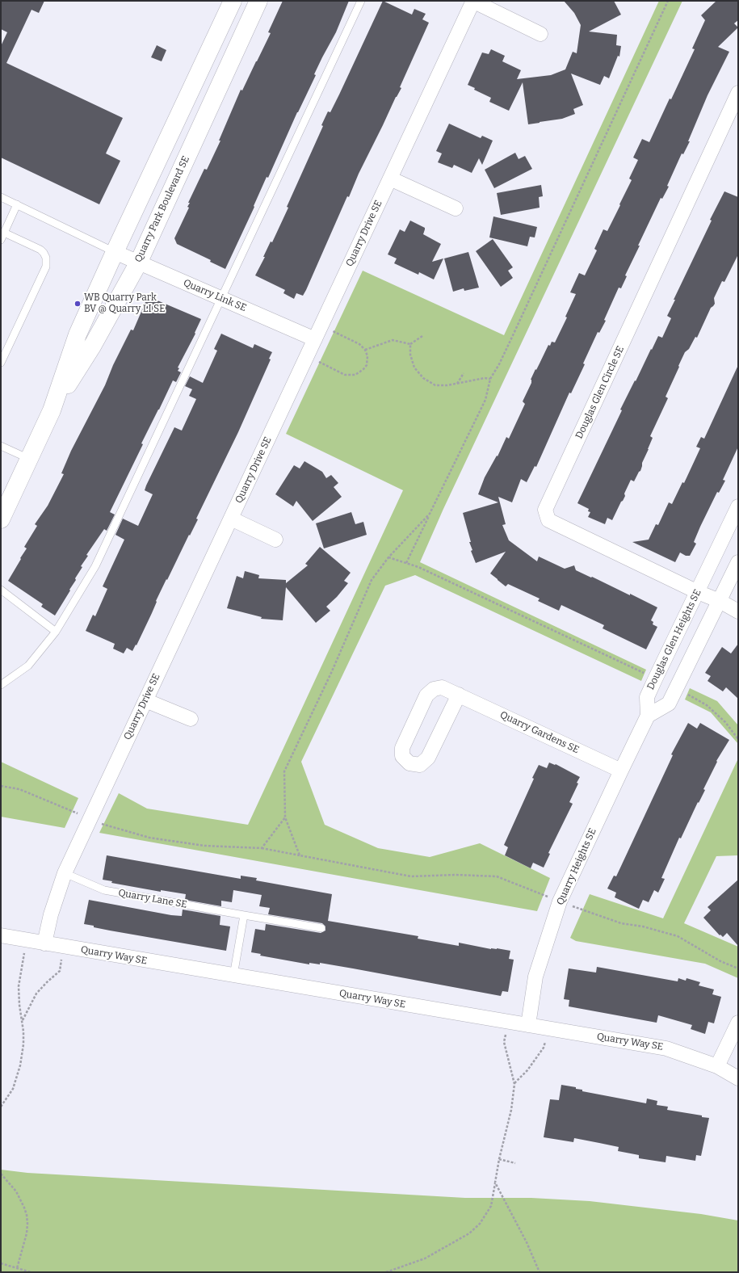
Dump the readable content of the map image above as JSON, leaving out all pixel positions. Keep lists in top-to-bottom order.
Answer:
{
  "streets": {
    "street": [
      "Quarry Park Boulevard SE",
      "Quarry Drive SE",
      "Quarry Link SE",
      "Douglas Glen Circle SE",
      "Douglas Glen Heights SE",
      "Quarry Gardens SE",
      "Quarry Heights SE",
      "Quarry Way SE"
    ],
    "lane": ["Quarry Lane SE"]
  },
  "crossings": [
    ["Quarry Park Boulevard SE", "Quarry Link SE"],
    ["Quarry Drive SE", "Quarry Link SE"],
    ["Quarry Drive SE", "Quarry Lane SE"],
    ["Quarry Drive SE", "Quarry Way SE"],
    ["Douglas Glen Circle SE", "Douglas Glen Heights SE"],
    ["Douglas Glen Heights SE", "Quarry Heights SE"],
    ["Quarry Gardens SE", "Quarry Heights SE"],
    ["Quarry Heights SE", "Quarry Way SE"]
  ],
  "places": ["WB Quarry Park BV @ Quarry LI SE"]
}
